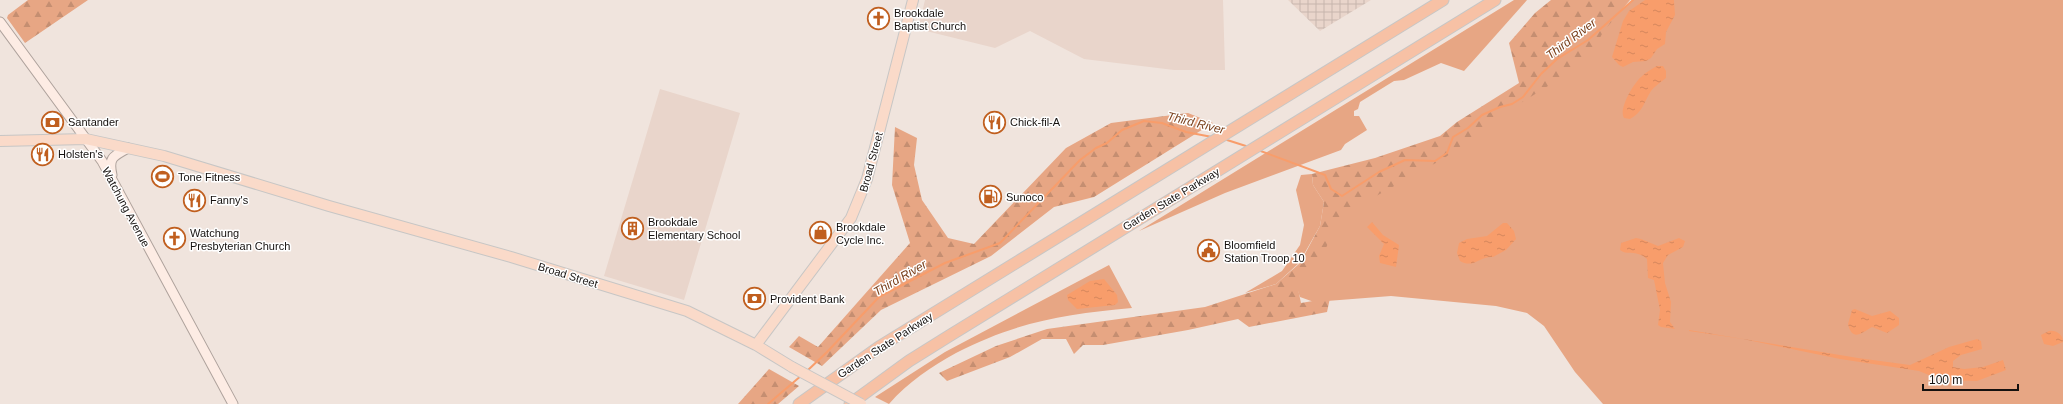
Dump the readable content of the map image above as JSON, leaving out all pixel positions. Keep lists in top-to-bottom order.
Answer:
{
  "streets": {
    "highway": ["Garden State Parkway"],
    "main road": ["Broad Street", "Watchung Avenue"]
  },
  "crossings": [
    ["Broad Street", "Watchung Avenue"]
  ],
  "water": ["Third River"],
  "places": {
    "church": ["Brookdale Baptist Church", "Watchung Presbyterian Church"],
    "bank": ["Santander", "Provident Bank"],
    "restaurant": ["Chick-fil-A", "Holsten's", "Fanny's"],
    "sports": ["Tone Fitness"],
    "fuel station": ["Sunoco"],
    "building": ["Brookdale Elementary School"],
    "shop": ["Brookdale Cycle Inc."],
    "public building": ["Bloomfield Station Troop 10"]
  },
  "scale_bar": "100 m"
}
